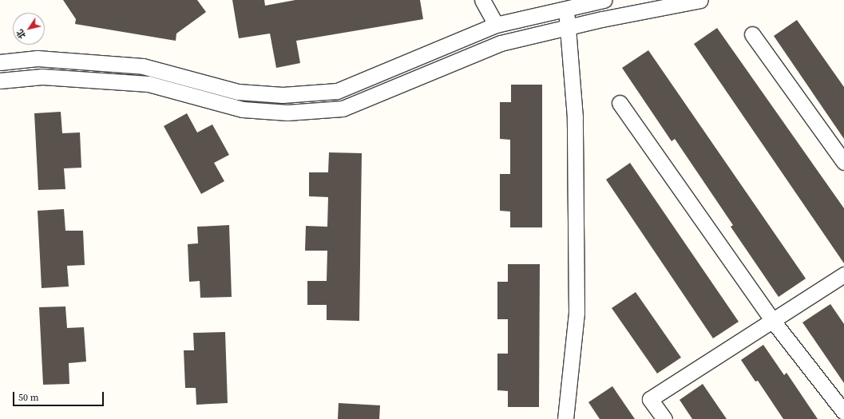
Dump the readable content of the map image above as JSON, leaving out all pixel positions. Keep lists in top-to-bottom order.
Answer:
{
  "scale_bar": "50 m",
  "north": "bottom left"
}
